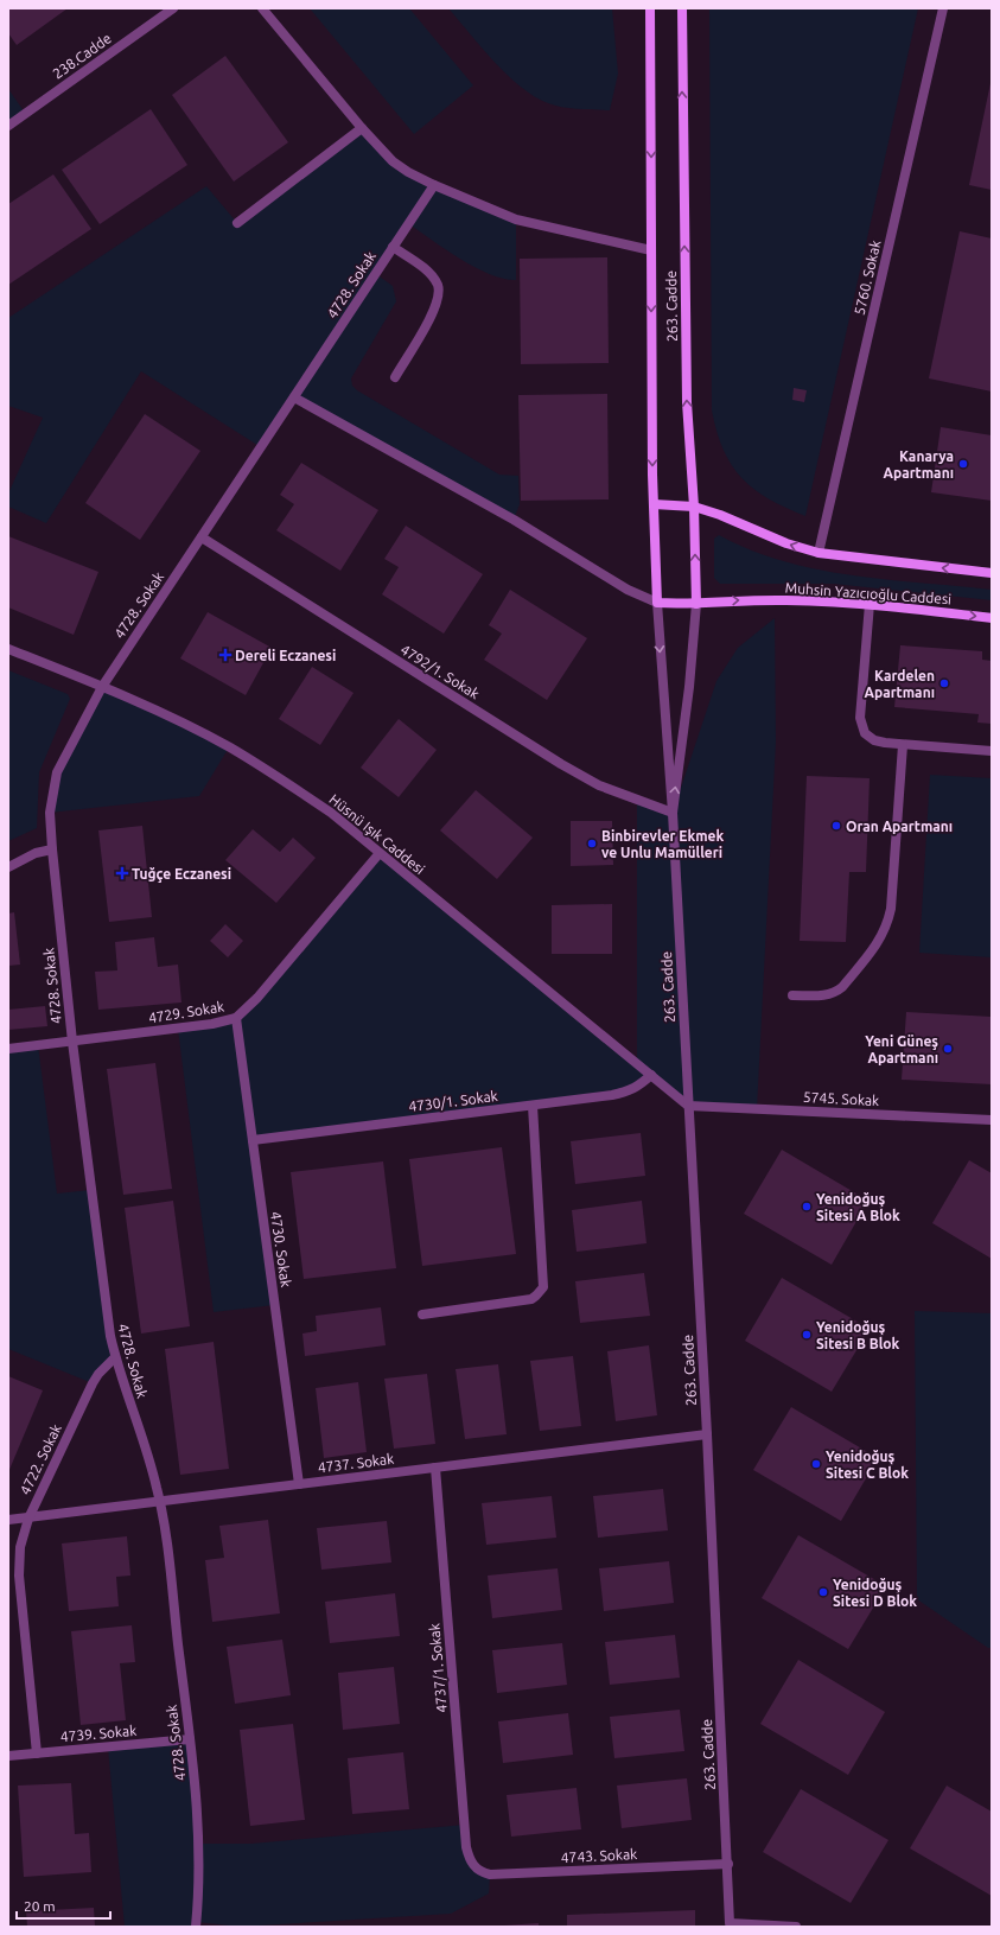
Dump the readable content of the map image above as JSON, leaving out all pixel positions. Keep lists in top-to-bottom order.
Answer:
{
  "streets": {
    "main road": ["263. Cadde", "Muhsin Yazıcıoğlu Caddesi"],
    "street": [
      "238.Cadde",
      "5760. Sokak",
      "4728. Sokak",
      "4792/1. Sokak",
      "Hüsnü Işık Caddesi",
      "4729. Sokak",
      "5745. Sokak",
      "4730/1. Sokak",
      "4730. Sokak",
      "4722. Sokak",
      "4737. Sokak",
      "4737/1. Sokak",
      "4739. Sokak",
      "4743. Sokak"
    ]
  },
  "crossings": [
    ["4728. Sokak", "4792/1. Sokak"],
    ["4728. Sokak", "Hüsnü Işık Caddesi"],
    ["4728. Sokak", "4729. Sokak"],
    ["4728. Sokak", "4722. Sokak"],
    ["4728. Sokak", "4737. Sokak"],
    ["4728. Sokak", "4739. Sokak"],
    ["263. Cadde", "Muhsin Yazıcıoğlu Caddesi"],
    ["263. Cadde", "4792/1. Sokak"],
    ["263. Cadde", "Hüsnü Işık Caddesi"],
    ["263. Cadde", "5745. Sokak"],
    ["263. Cadde", "4737. Sokak"],
    ["263. Cadde", "4743. Sokak"],
    ["Hüsnü Işık Caddesi", "4729. Sokak"],
    ["Hüsnü Işık Caddesi", "5745. Sokak"],
    ["Hüsnü Işık Caddesi", "4730/1. Sokak"],
    ["4729. Sokak", "4730. Sokak"],
    ["4730/1. Sokak", "4730. Sokak"],
    ["4730. Sokak", "4737. Sokak"],
    ["4722. Sokak", "4737. Sokak"],
    ["4722. Sokak", "4739. Sokak"],
    ["4737. Sokak", "4737/1. Sokak"],
    ["4737/1. Sokak", "4743. Sokak"]
  ],
  "places": {
    "other": [
      "Kanarya Apartmanı",
      "Kardelen Apartmanı",
      "Oran Apartmanı",
      "Binbirevler Ekmek ve Unlu Mamülleri",
      "Yeni Güneş Apartmanı",
      "Yenidoğuş Sitesi A Blok",
      "Yenidoğuş Sitesi B Blok",
      "Yenidoğuş Sitesi C Blok",
      "Yenidoğuş Sitesi D Blok"
    ],
    "health": ["Dereli Eczanesi", "Tuğçe Eczanesi"]
  },
  "scale_bar": "20 m"
}
